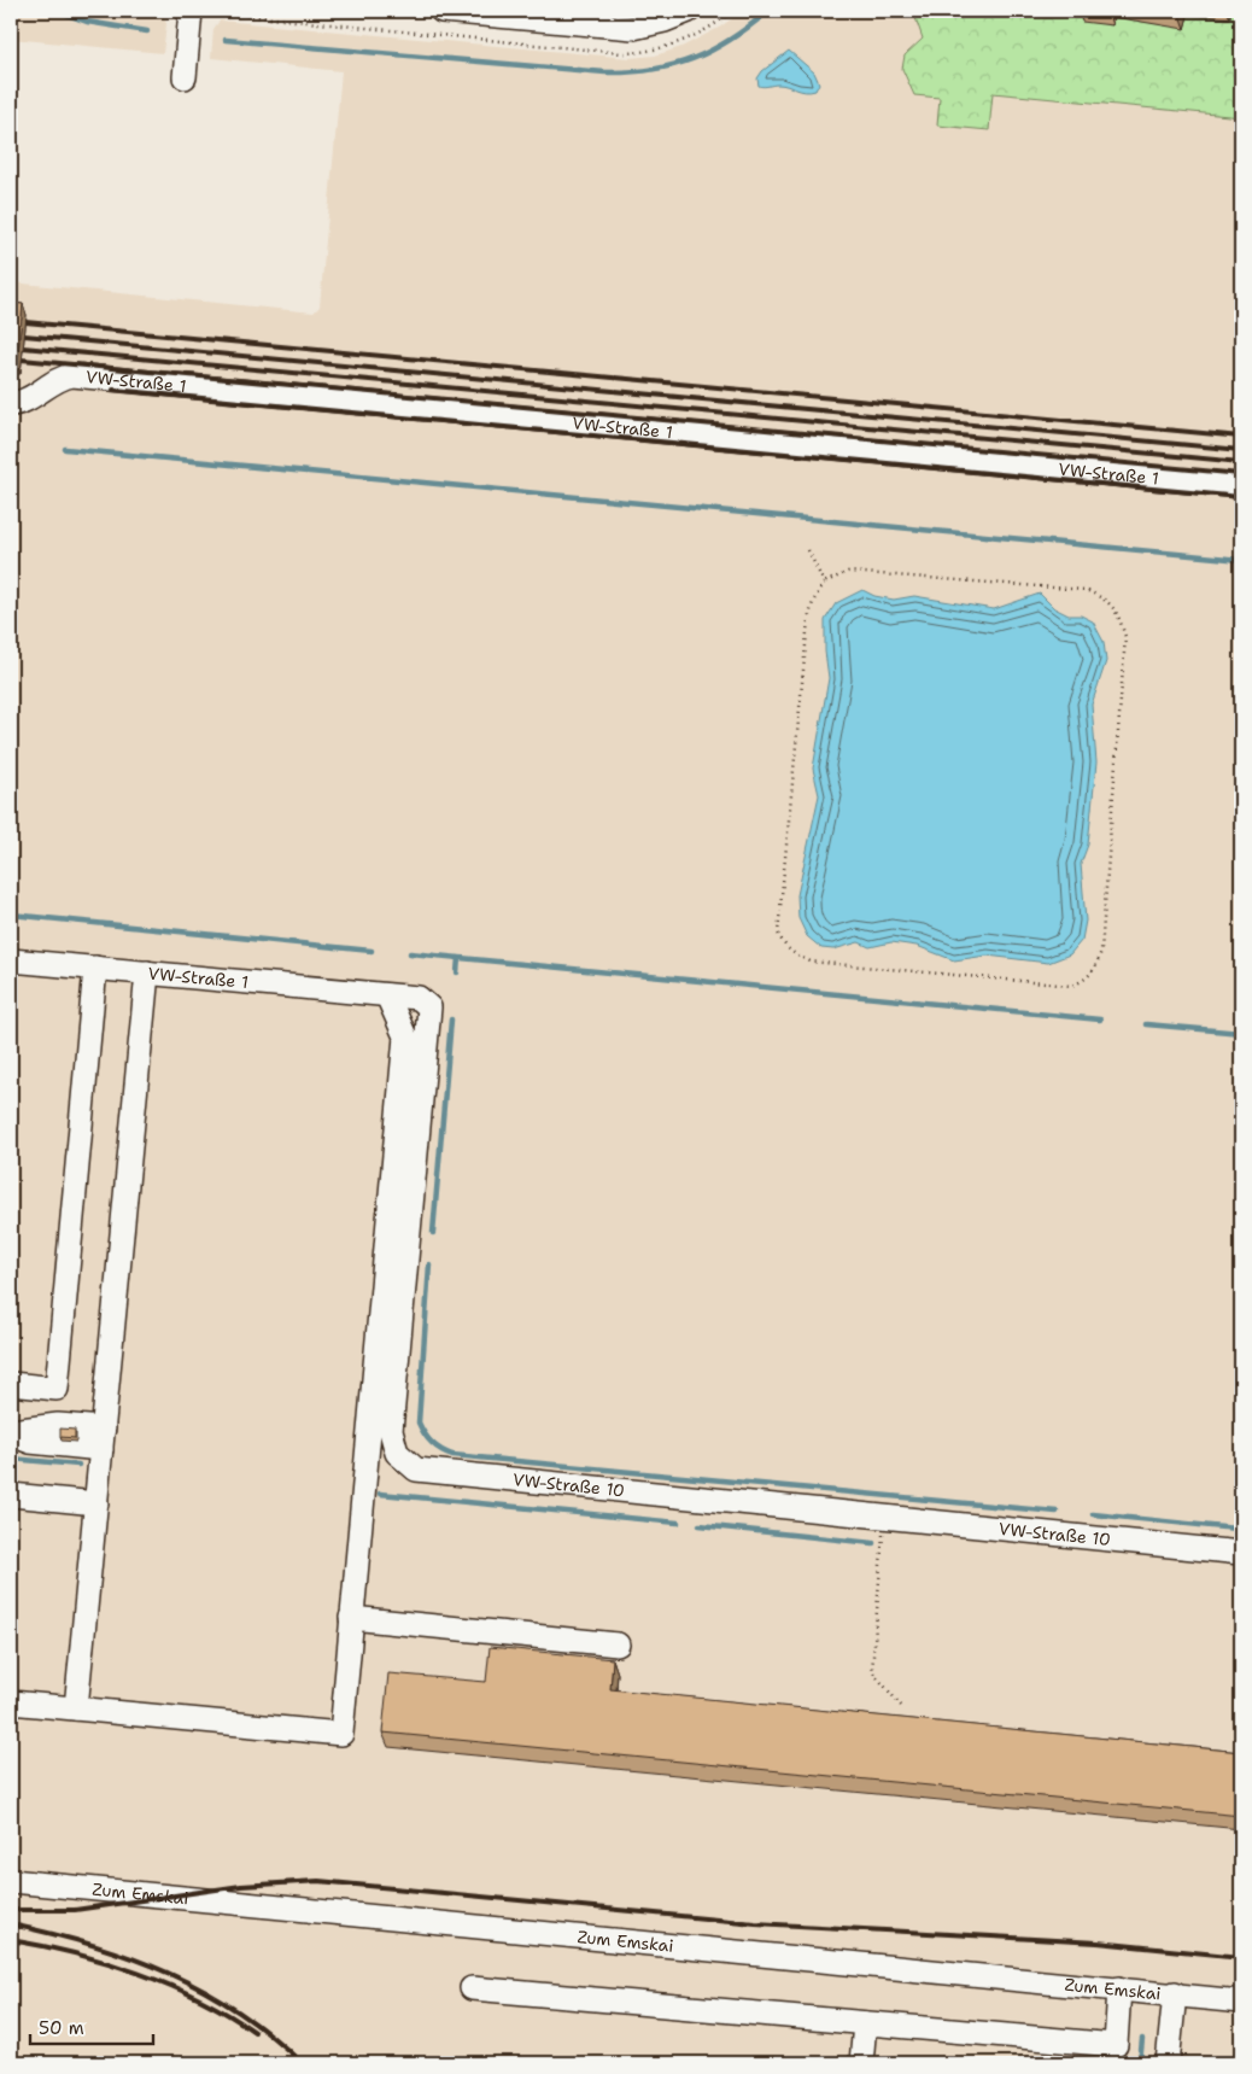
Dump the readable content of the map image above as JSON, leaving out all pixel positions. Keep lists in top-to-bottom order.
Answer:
{
  "streets": {
    "street": ["VW-Straße 1", "VW-Straße 10", "Zum Emskai"]
  },
  "crossings": [
    ["VW-Straße 1", "VW-Straße 10"]
  ],
  "scale_bar": "50 m"
}
